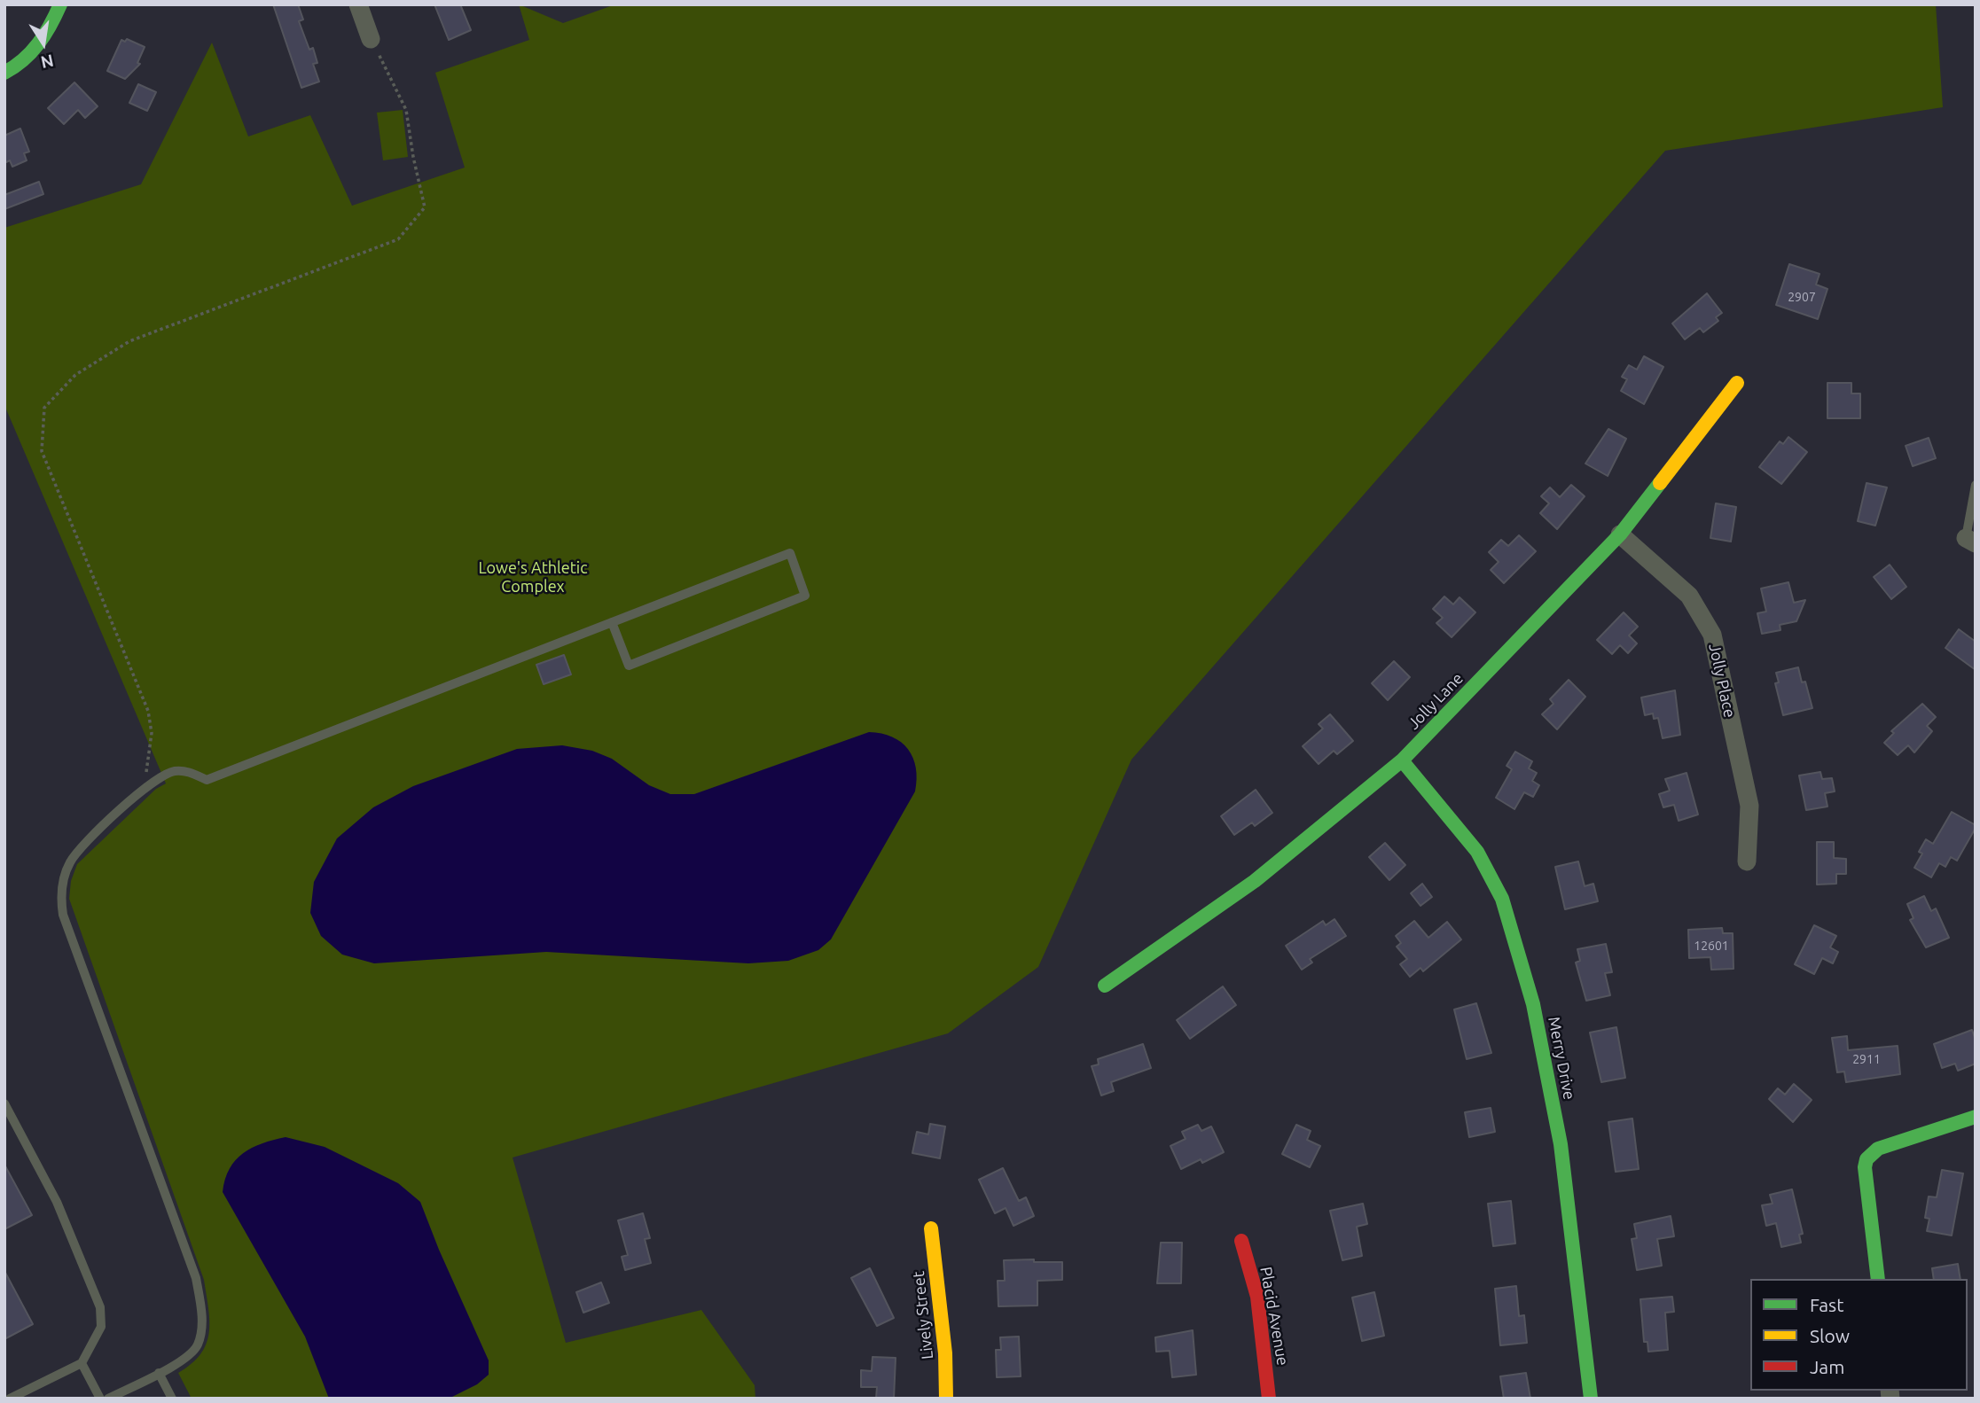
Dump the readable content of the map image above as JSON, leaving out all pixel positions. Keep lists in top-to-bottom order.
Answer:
{
  "streets": {
    "street": [
      "Jolly Place",
      "Jolly Lane",
      "Merry Drive",
      "Lively Street",
      "Placid Avenue"
    ]
  },
  "crossings": [
    ["Jolly Place", "Jolly Lane"],
    ["Jolly Lane", "Merry Drive"]
  ],
  "parks": ["Lowe's Athletic Complex"],
  "house_numbers": ["2907", "12601", "2911"],
  "legend": ["Fast", "Slow", "Jam"],
  "north": "bottom"
}
